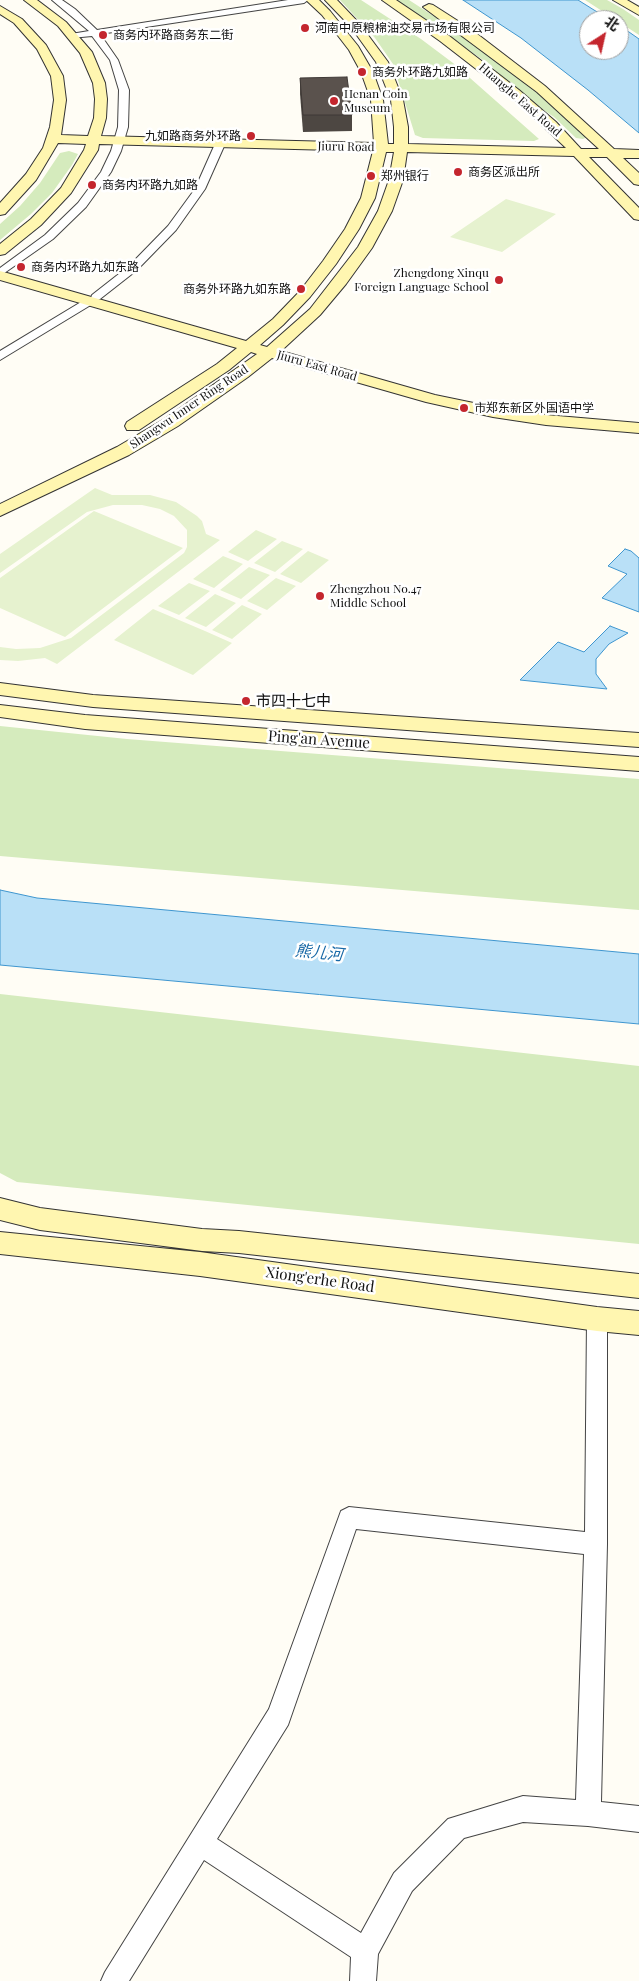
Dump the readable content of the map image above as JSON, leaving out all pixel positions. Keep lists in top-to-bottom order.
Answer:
{
  "streets": {
    "street": [
      "Huanghe East Road",
      "Jiuru Road",
      "Jiuru East Road",
      "Shangwu Inner Ring Road",
      "Ping'an Avenue",
      "Xiong'erhe Road"
    ]
  },
  "crossings": [
    ["Huanghe East Road", "Jiuru Road"],
    ["Jiuru Road", "Shangwu Inner Ring Road"],
    ["Jiuru East Road", "Shangwu Inner Ring Road"]
  ],
  "water": ["熊儿河"],
  "places": [
    "河南中原粮棉油交易市场有限公司",
    "商务内环路商务东二街",
    "商务外环路九如路",
    "Henan Coin Museum",
    "九如路商务外环路",
    "商务区派出所",
    "郑州银行",
    "商务内环路九如路",
    "商务内环路九如东路",
    "Zhengdong Xinqu Foreign Language School",
    "商务外环路九如东路",
    "市郑东新区外国语中学",
    "Zhengzhou No.47 Middle School",
    "市四十七中"
  ],
  "north": "top right"
}
